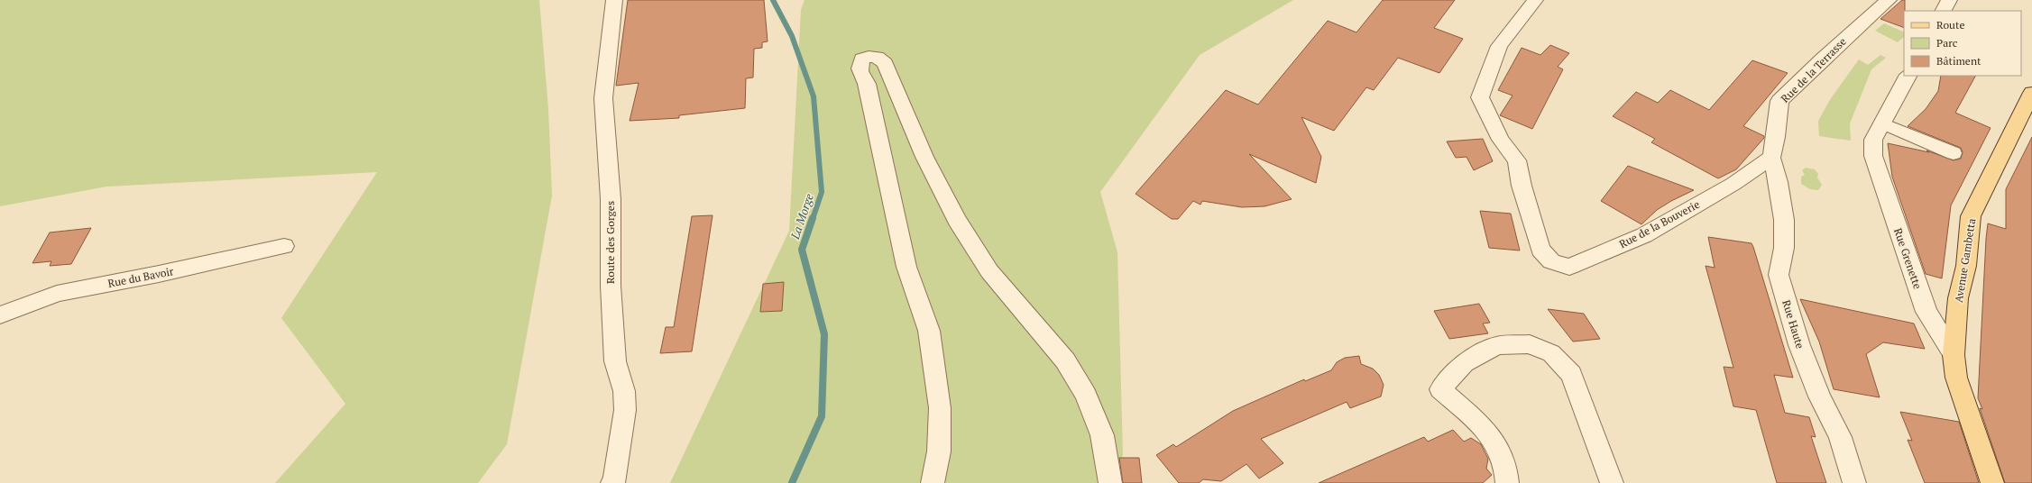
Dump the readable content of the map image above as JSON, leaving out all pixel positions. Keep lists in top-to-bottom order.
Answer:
{
  "streets": {
    "main road": ["Avenue Gambetta"],
    "street": [
      "Rue de la Terrasse",
      "Rue de la Bouverie",
      "Route des Gorges",
      "Rue Grenette",
      "Rue du Bavoir",
      "Rue Haute"
    ]
  },
  "crossings": [
    ["Rue de la Terrasse", "Rue de la Bouverie"],
    ["Rue de la Terrasse", "Rue Haute"],
    ["Rue de la Bouverie", "Rue Haute"],
    ["Rue Grenette", "Avenue Gambetta"]
  ],
  "water": ["La Morge"],
  "legend": ["Route", "Parc", "Bâtiment"]
}
